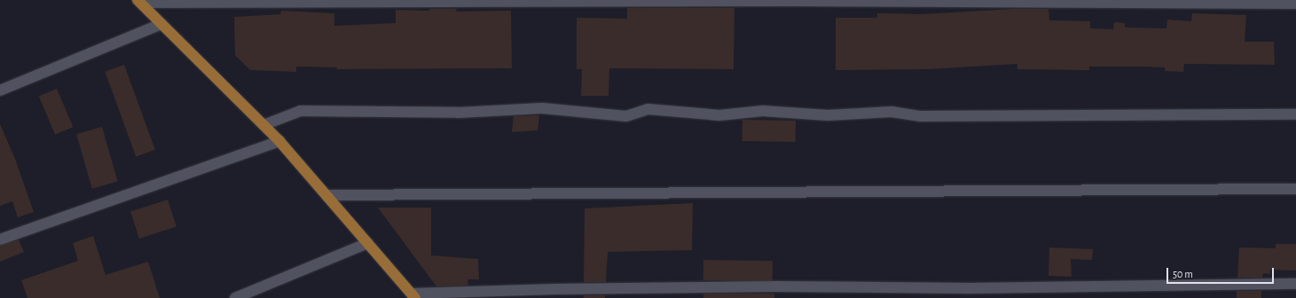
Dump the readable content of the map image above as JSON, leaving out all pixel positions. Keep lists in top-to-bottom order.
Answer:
{
  "scale_bar": "50 m"
}
